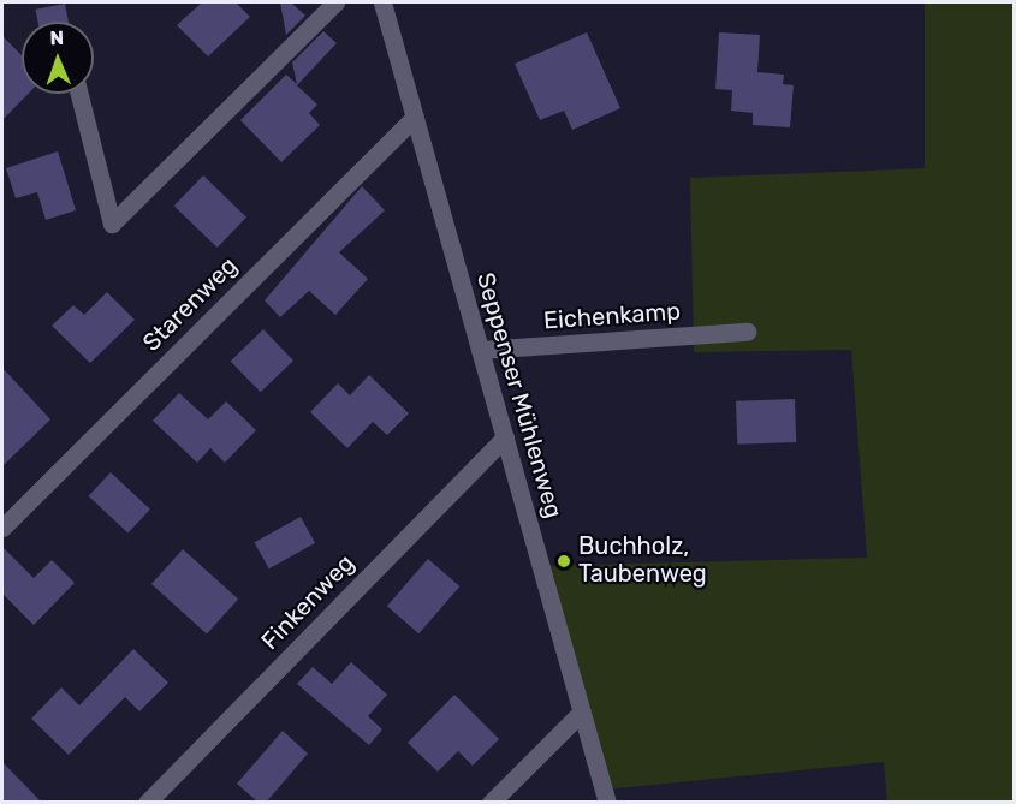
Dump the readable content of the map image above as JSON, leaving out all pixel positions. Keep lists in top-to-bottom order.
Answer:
{
  "streets": {
    "street": [
      "Starenweg",
      "Eichenkamp",
      "Seppenser Mühlenweg",
      "Finkenweg"
    ]
  },
  "crossings": [
    ["Starenweg", "Seppenser Mühlenweg"],
    ["Eichenkamp", "Seppenser Mühlenweg"],
    ["Seppenser Mühlenweg", "Finkenweg"]
  ],
  "places": ["Buchholz, Taubenweg"],
  "north": "top"
}
